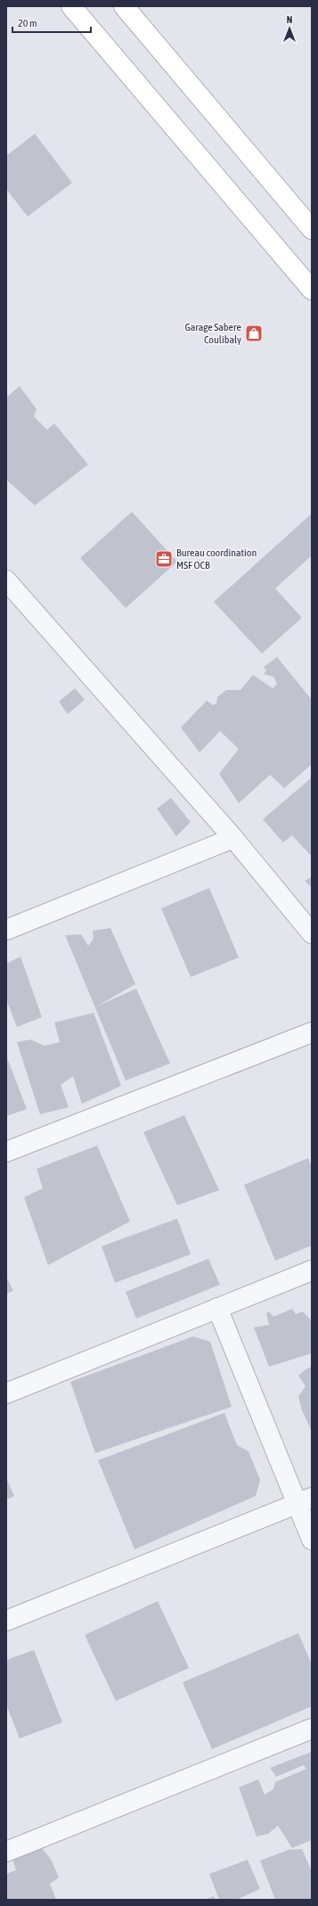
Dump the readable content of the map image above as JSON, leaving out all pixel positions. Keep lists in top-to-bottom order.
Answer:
{
  "places": {
    "shop": ["Garage Sabere Coulibaly"],
    "office": ["Bureau coordination MSF OCB"]
  },
  "scale_bar": "20 m",
  "north": "top"
}
